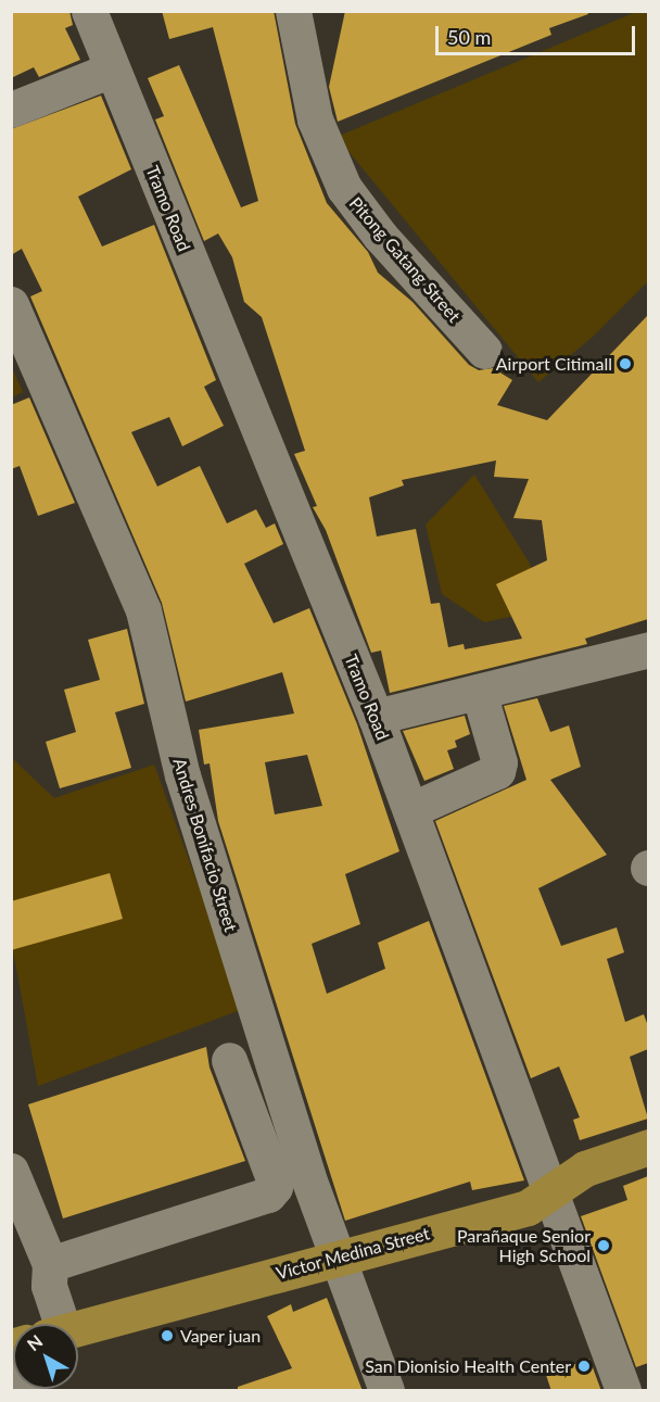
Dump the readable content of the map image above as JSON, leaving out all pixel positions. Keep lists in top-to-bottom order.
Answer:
{
  "streets": {
    "main road": ["Victor Medina Street"],
    "street": ["Tramo Road", "Pitong Gatang Street", "Andres Bonifacio Street"]
  },
  "crossings": [
    ["Tramo Road", "Victor Medina Street"],
    ["Andres Bonifacio Street", "Victor Medina Street"]
  ],
  "places": [
    "Airport Citimall",
    "Parañaque Senior High School",
    "Vaper juan",
    "San Dionisio Health Center"
  ],
  "scale_bar": "50 m",
  "north": "top left"
}
